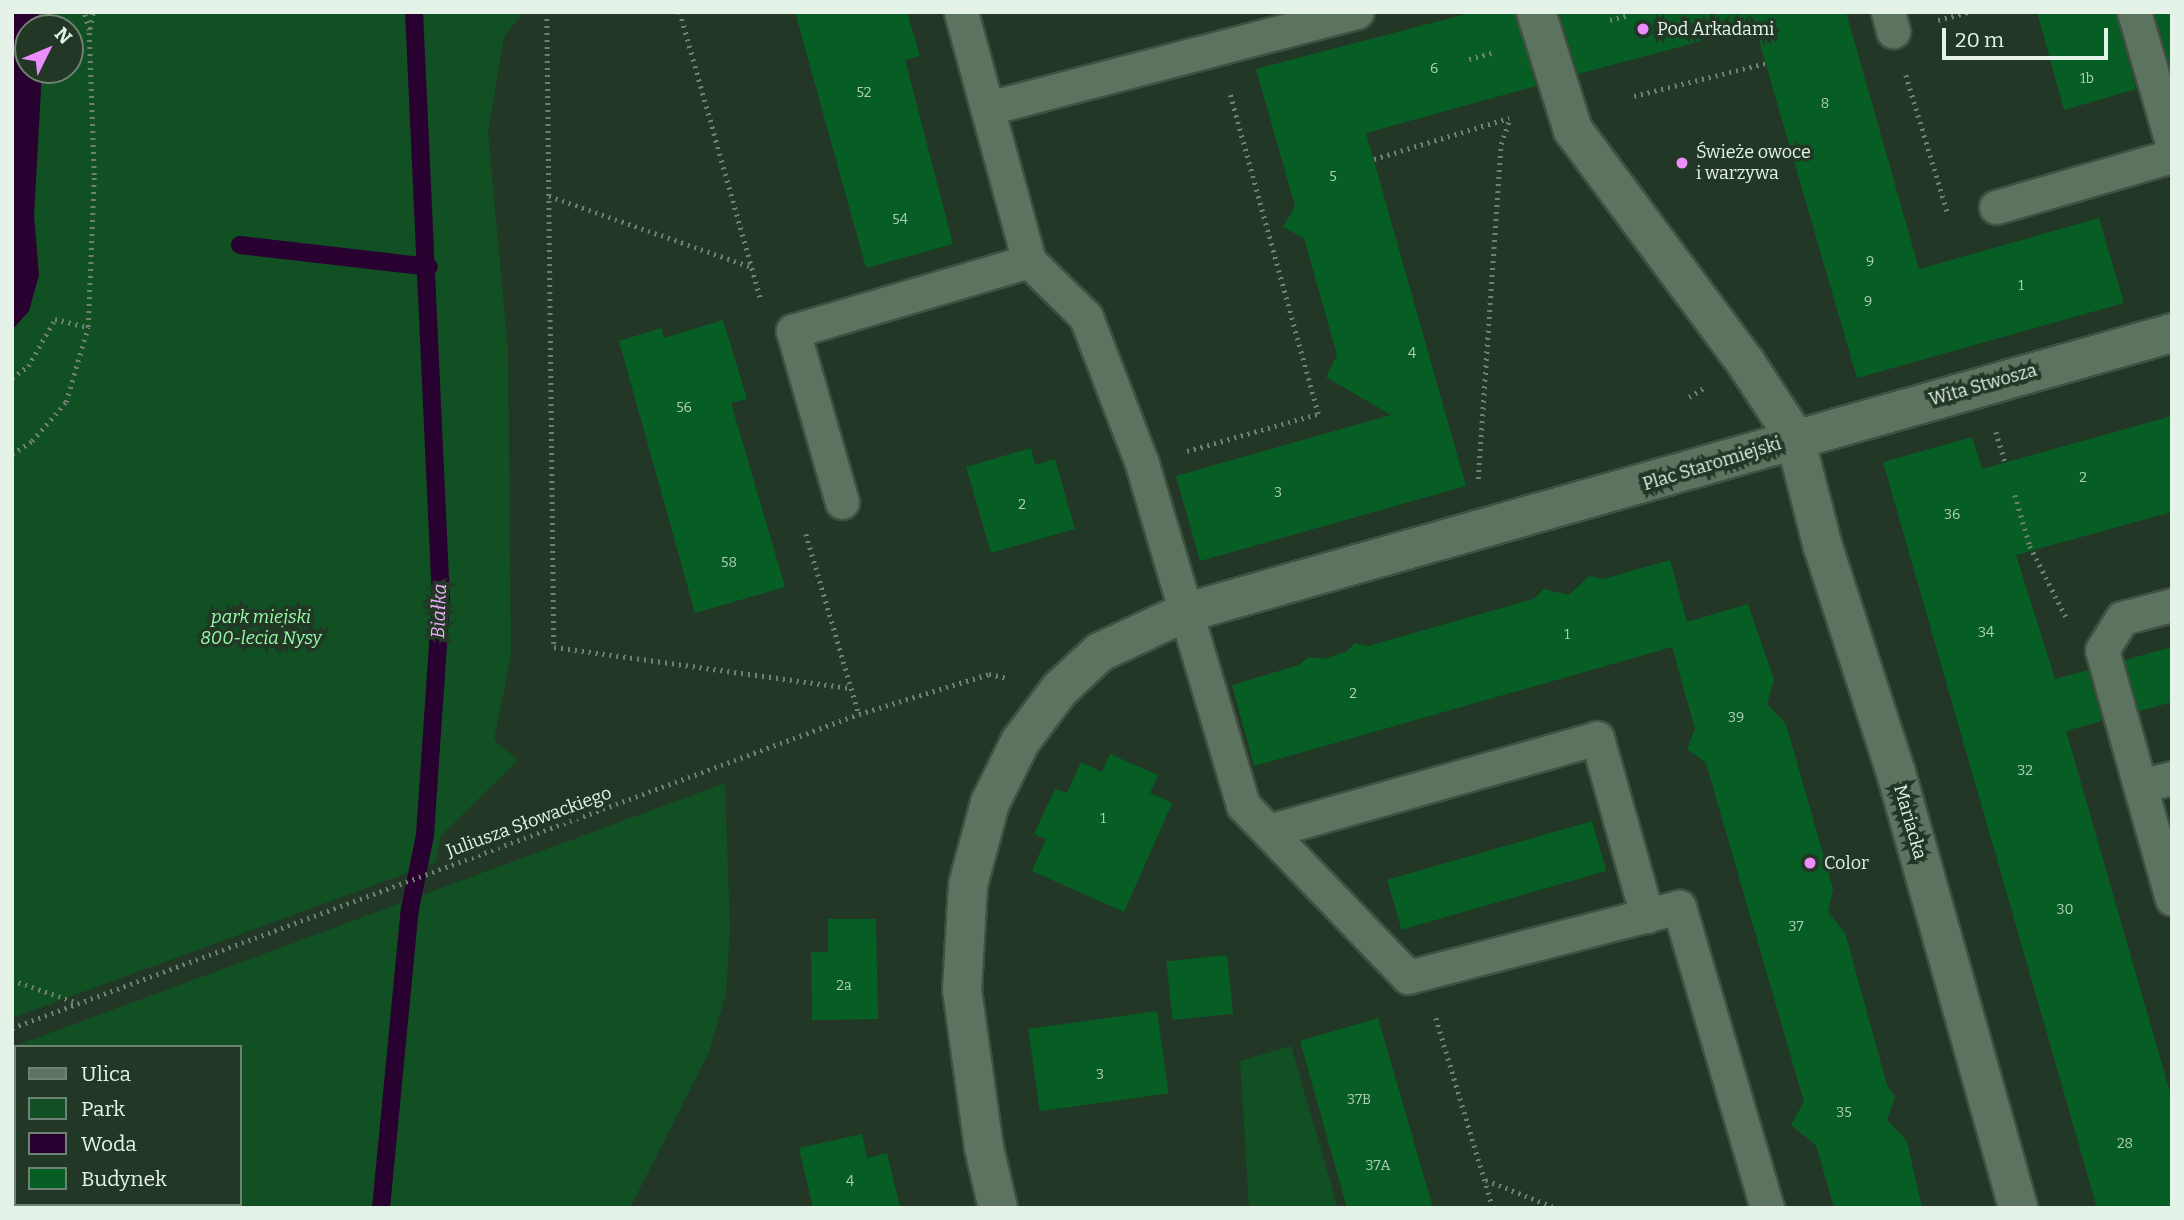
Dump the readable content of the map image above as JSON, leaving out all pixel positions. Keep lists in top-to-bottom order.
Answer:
{
  "streets": {
    "street": ["Wita Stwosza", "Plac Staromiejski", "Mariacka"],
    "path": ["Juliusza Słowackiego"]
  },
  "crossings": [
    ["Wita Stwosza", "Plac Staromiejski"],
    ["Wita Stwosza", "Mariacka"],
    ["Plac Staromiejski", "Juliusza Słowackiego"],
    ["Plac Staromiejski", "Mariacka"]
  ],
  "water": ["Białka"],
  "parks": ["park miejski 800-lecia Nysy"],
  "places": ["Pod Arkadami", "Świeże owoce i warzywa", "Color"],
  "house_numbers": [
    "6",
    "1b",
    "52",
    "8",
    "5",
    "54",
    "9",
    "1",
    "9",
    "4",
    "56",
    "2",
    "3",
    "2",
    "36",
    "58",
    "34",
    "1",
    "2",
    "39",
    "32",
    "1",
    "30",
    "37",
    "2a",
    "3",
    "37B",
    "35",
    "28",
    "37A",
    "4"
  ],
  "legend": [
    "Ulica",
    "Park",
    "Woda",
    "Budynek"
  ],
  "scale_bar": "20 m",
  "north": "top right"
}
